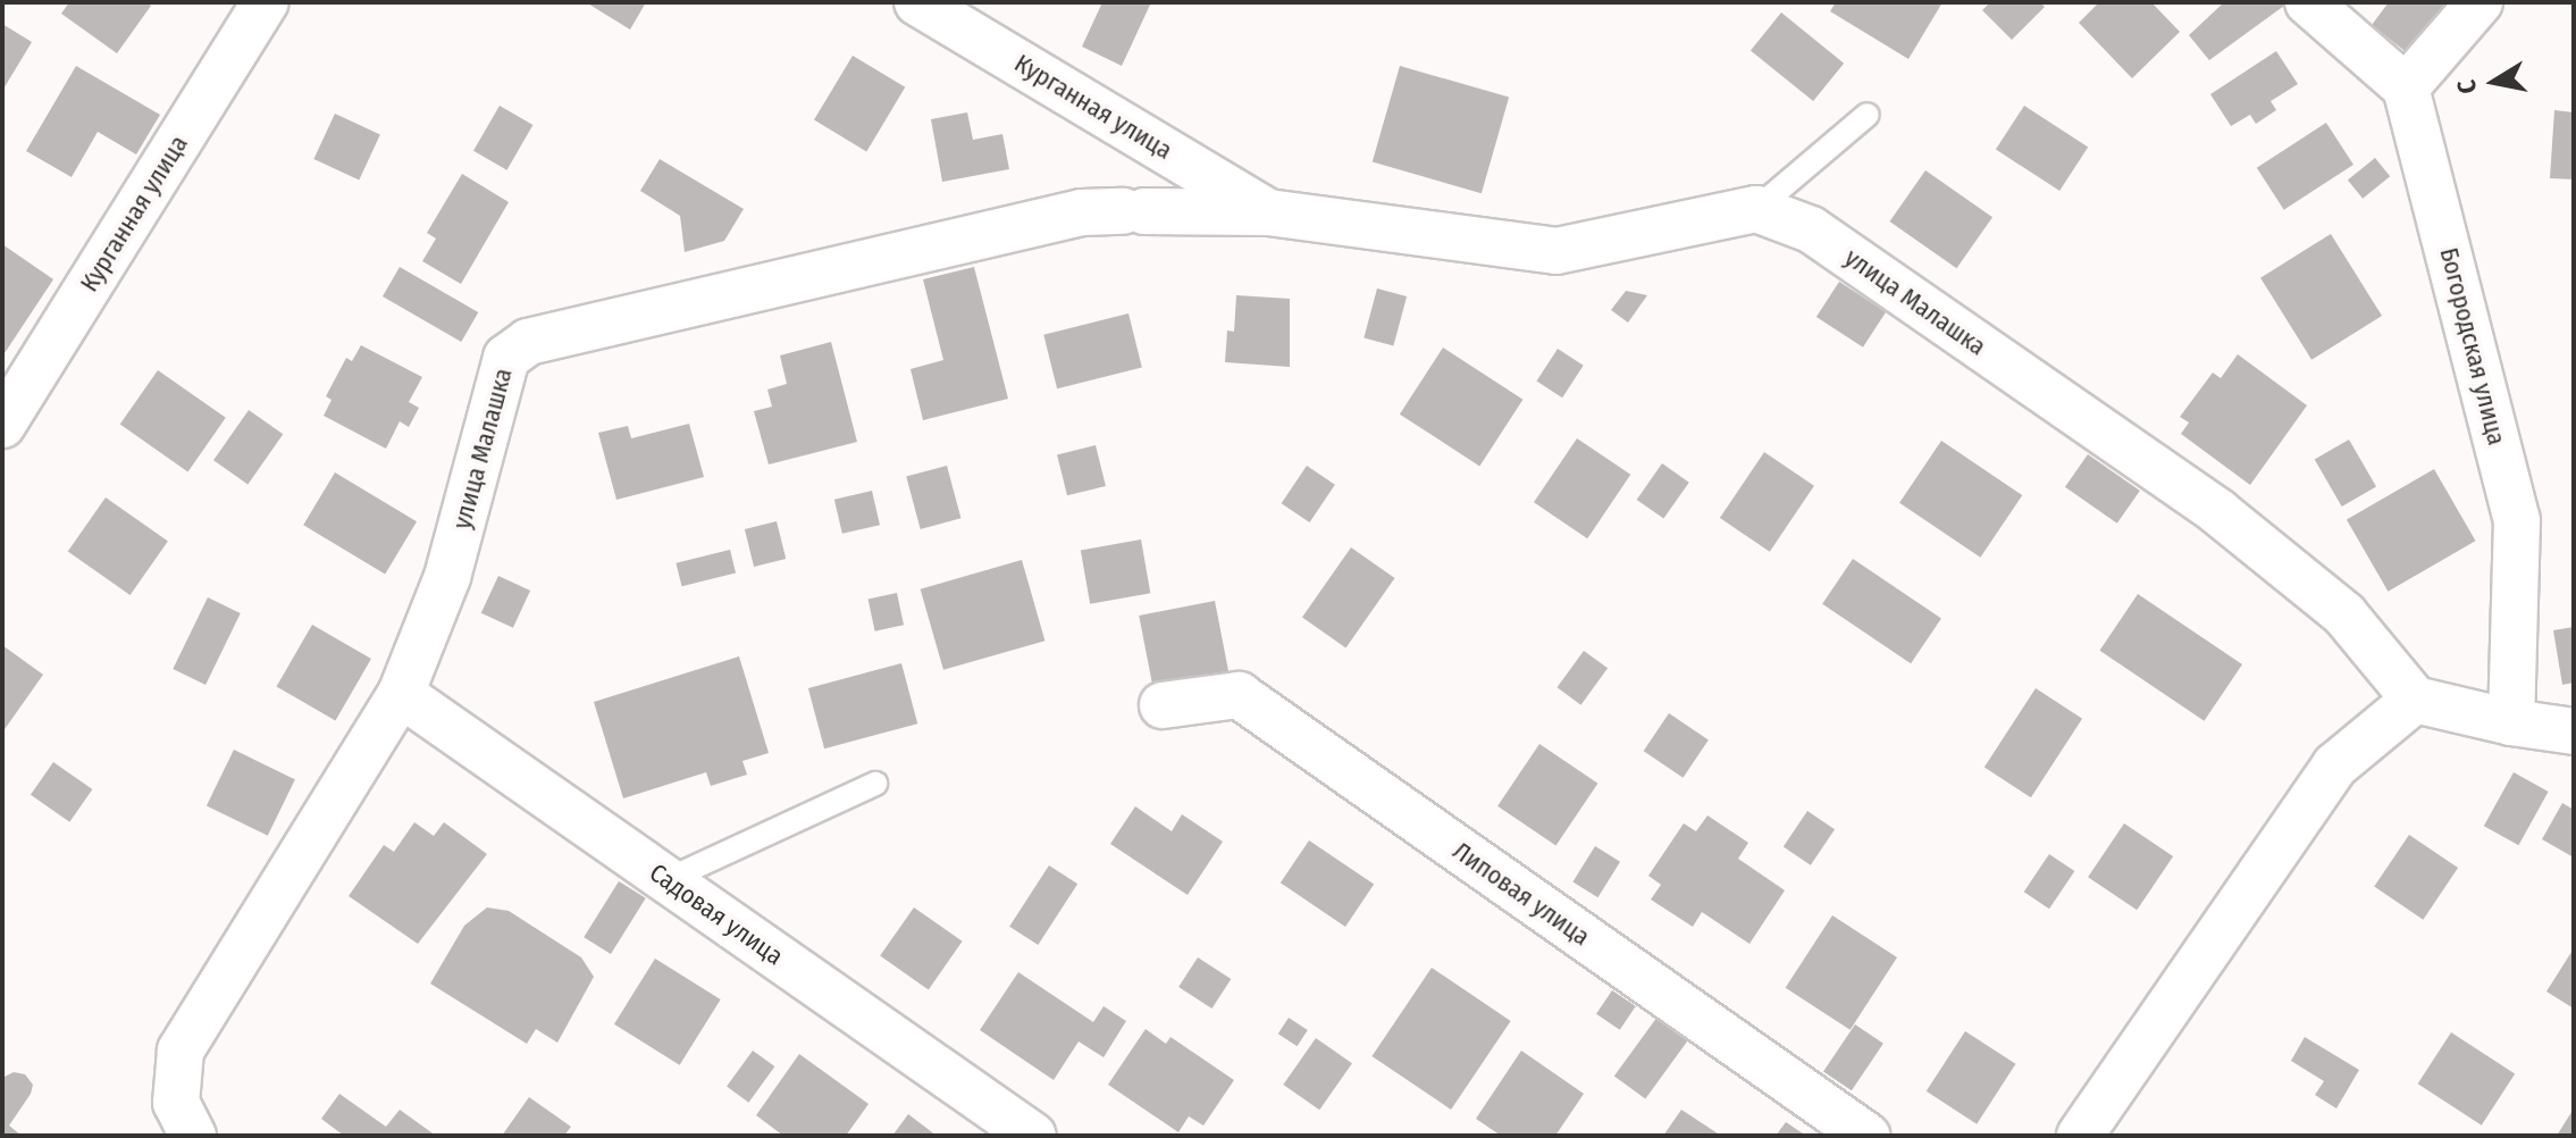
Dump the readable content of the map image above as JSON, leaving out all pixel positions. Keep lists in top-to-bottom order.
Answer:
{
  "streets": {
    "street": [
      "Курганная улица",
      "улица Малашка",
      "Богородская улица",
      "Липовая улица",
      "Садовая улица"
    ]
  },
  "crossings": [
    ["Курганная улица", "улица Малашка"],
    ["улица Малашка", "Садовая улица"]
  ],
  "north": "left"
}
